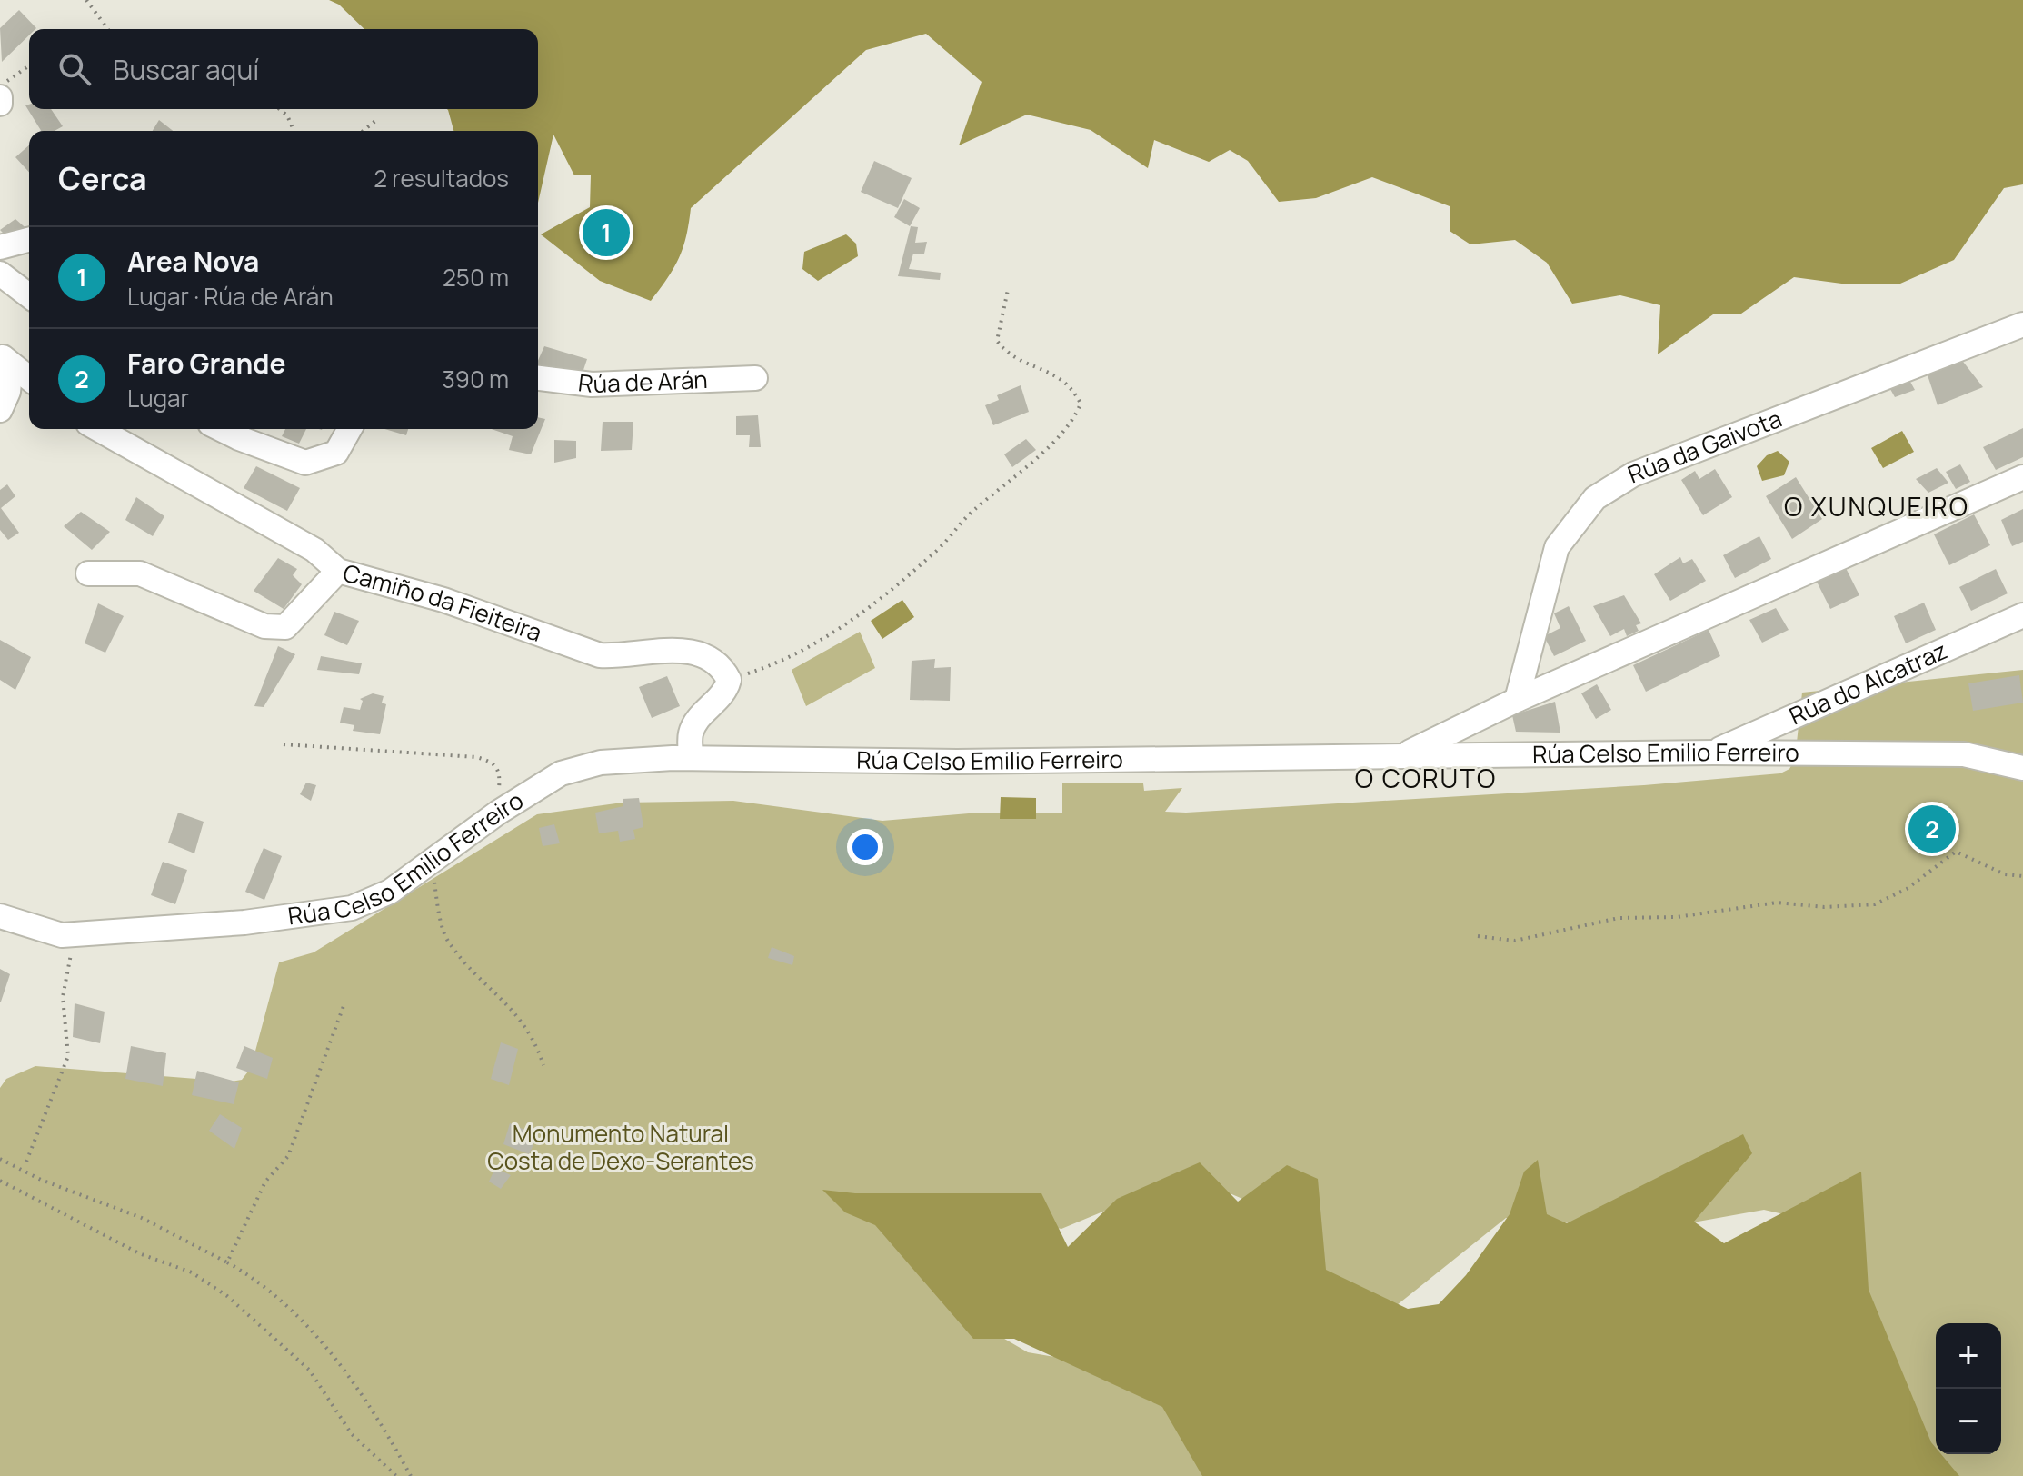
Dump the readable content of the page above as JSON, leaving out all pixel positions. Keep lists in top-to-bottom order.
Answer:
{
  "streets": {
    "street": [
      "Rúa de Arán",
      "Rúa da Gaivota",
      "Camiño da Fieiteira",
      "Rúa do Alcatraz",
      "Rúa Celso Emilio Ferreiro"
    ]
  },
  "crossings": [
    ["Rúa do Alcatraz", "Rúa Celso Emilio Ferreiro"]
  ],
  "districts": ["O XUNQUEIRO", "O CORUTO"],
  "parks": ["Monumento Natural Costa de Dexo-Serantes"],
  "page": {
    "search": "Buscar aquí",
    "heading": ["Cerca", "2 resultados"],
    "pins": ["1", "2"],
    "list": [
      {
        "mark": "1",
        "name": "Area Nova",
        "note": "Lugar · Rúa de Arán",
        "value": "250 m"
      },
      {
        "mark": "2",
        "name": "Faro Grande",
        "note": "Lugar",
        "value": "390 m"
      }
    ],
    "map_buttons": ["+", "−"]
  }
}
